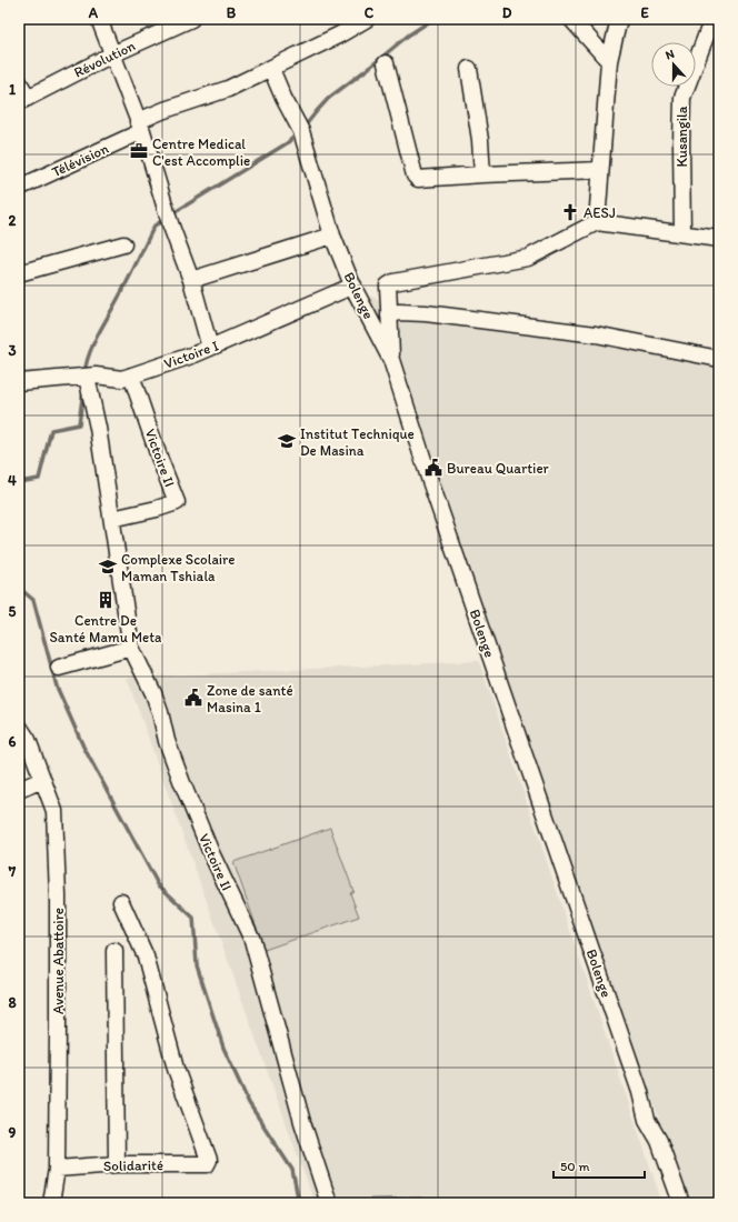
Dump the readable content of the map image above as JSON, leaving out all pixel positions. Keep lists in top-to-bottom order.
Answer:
{
  "streets": {
    "street": [
      "Révolution",
      "Kusangila",
      "Télévision",
      "Bolenge",
      "Victoire I",
      "Victoire II",
      "Avenue Abattoire",
      "Solidarité"
    ]
  },
  "crossings": [
    ["Télévision", "Bolenge"],
    ["Bolenge", "Victoire I"],
    ["Victoire I", "Victoire II"],
    ["Avenue Abattoire", "Solidarité"]
  ],
  "places": {
    "office": ["Centre Medical C'est Accomplie"],
    "church": ["AESJ"],
    "school or university": ["Institut Technique De Masina", "Complexe Scolaire Maman Tshiala"],
    "public building": ["Bureau Quartier", "Zone de santé Masina 1"],
    "building": ["Centre De Santé Mamu Meta"]
  },
  "scale_bar": "50 m",
  "north": "top",
  "grid": {
    "columns": [
      "A",
      "B",
      "C",
      "D",
      "E"
    ],
    "rows": [
      "1",
      "2",
      "3",
      "4",
      "5",
      "6",
      "7",
      "8",
      "9"
    ]
  }
}
